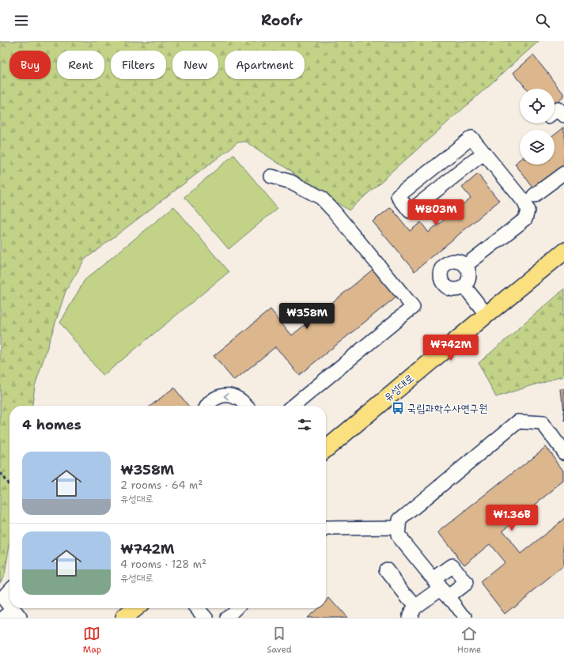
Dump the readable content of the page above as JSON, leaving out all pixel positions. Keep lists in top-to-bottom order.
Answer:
{
  "streets": {
    "main road": ["유성대로"]
  },
  "places": {
    "bus stop": ["국립과학수사연구원"]
  },
  "page": {
    "header": "Roofr",
    "chip": [
      "Buy",
      "Rent",
      "Filters",
      "New",
      "Apartment"
    ],
    "price": [
      "₩803M",
      "₩358M",
      "₩742M",
      "₩1.36B"
    ],
    "heading": "4 homes",
    "list": [
      {
        "name": "₩358M",
        "note": "2 rooms · 64 m² · 유성대로"
      },
      {
        "name": "₩742M",
        "note": "4 rooms · 128 m² · 유성대로"
      }
    ],
    "tabs": ["Map", "Saved", "Home"]
  }
}
